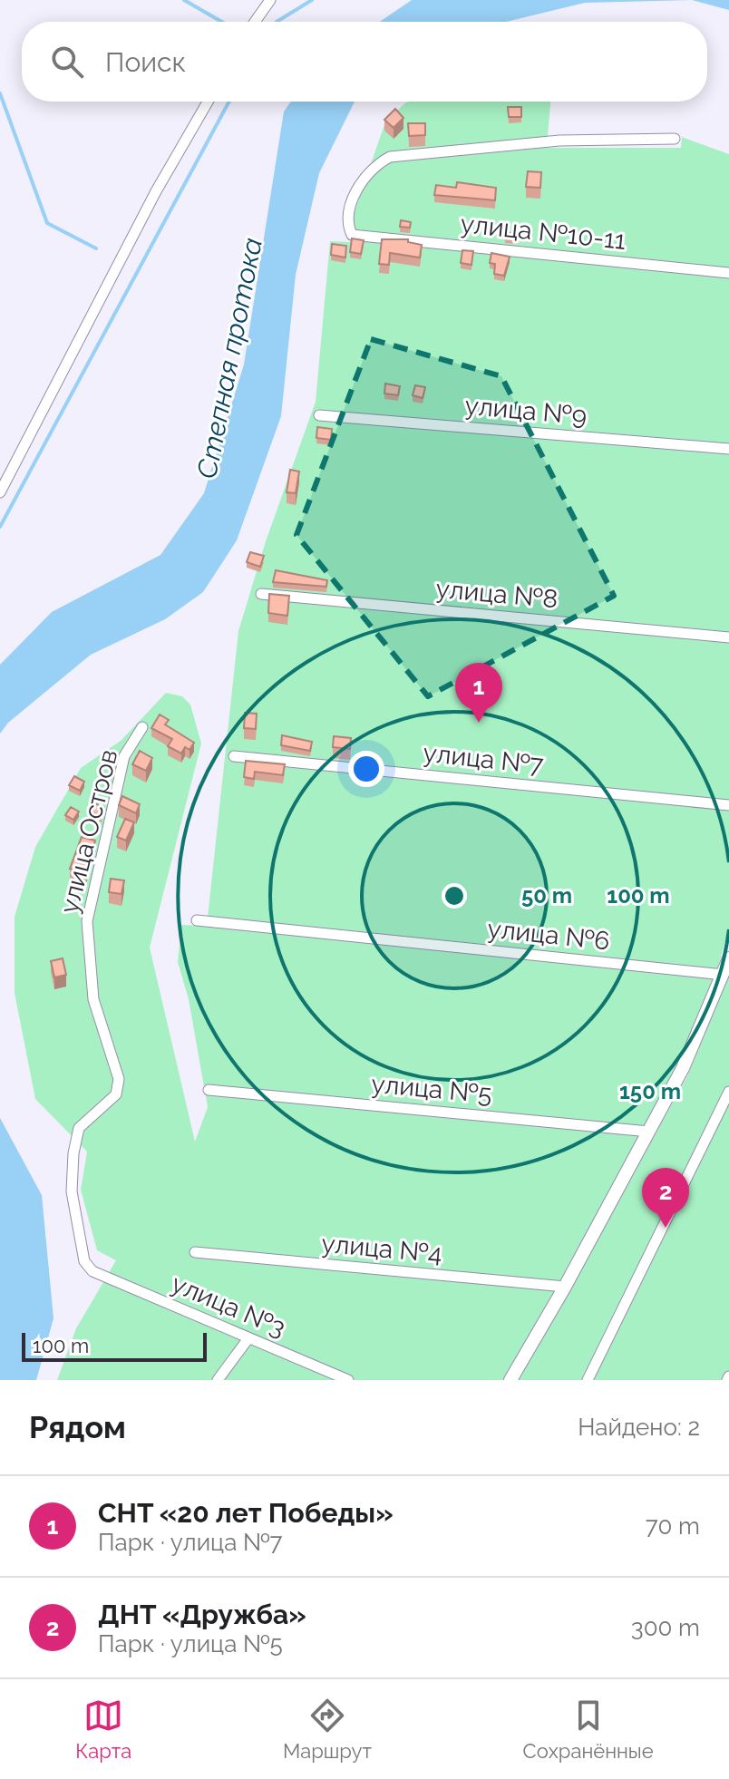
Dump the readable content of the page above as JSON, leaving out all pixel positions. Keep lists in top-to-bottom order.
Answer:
{
  "streets": {
    "street": [
      "улица №10-11",
      "улица №9",
      "улица №8",
      "улица №7",
      "улица Остров",
      "улица №6",
      "улица №5",
      "улица №4",
      "улица №3"
    ]
  },
  "crossings": [
    ["улица Остров", "улица №3"]
  ],
  "water": ["Степная протока"],
  "scale_bar": "100 m",
  "page": {
    "search": "Поиск",
    "pins": ["1", "2"],
    "scale": "100 m",
    "heading": ["Рядом", "Найдено: 2"],
    "list": [
      {
        "mark": "1",
        "name": "СНТ «20 лет Победы»",
        "note": "Парк · улица №7",
        "value": "70 m"
      },
      {
        "mark": "2",
        "name": "ДНТ «Дружба»",
        "note": "Парк · улица №5",
        "value": "300 m"
      }
    ],
    "nav": ["Карта", "Маршрут", "Сохранённые"]
  },
  "rings": ["50 m", "100 m", "150 m"]
}
